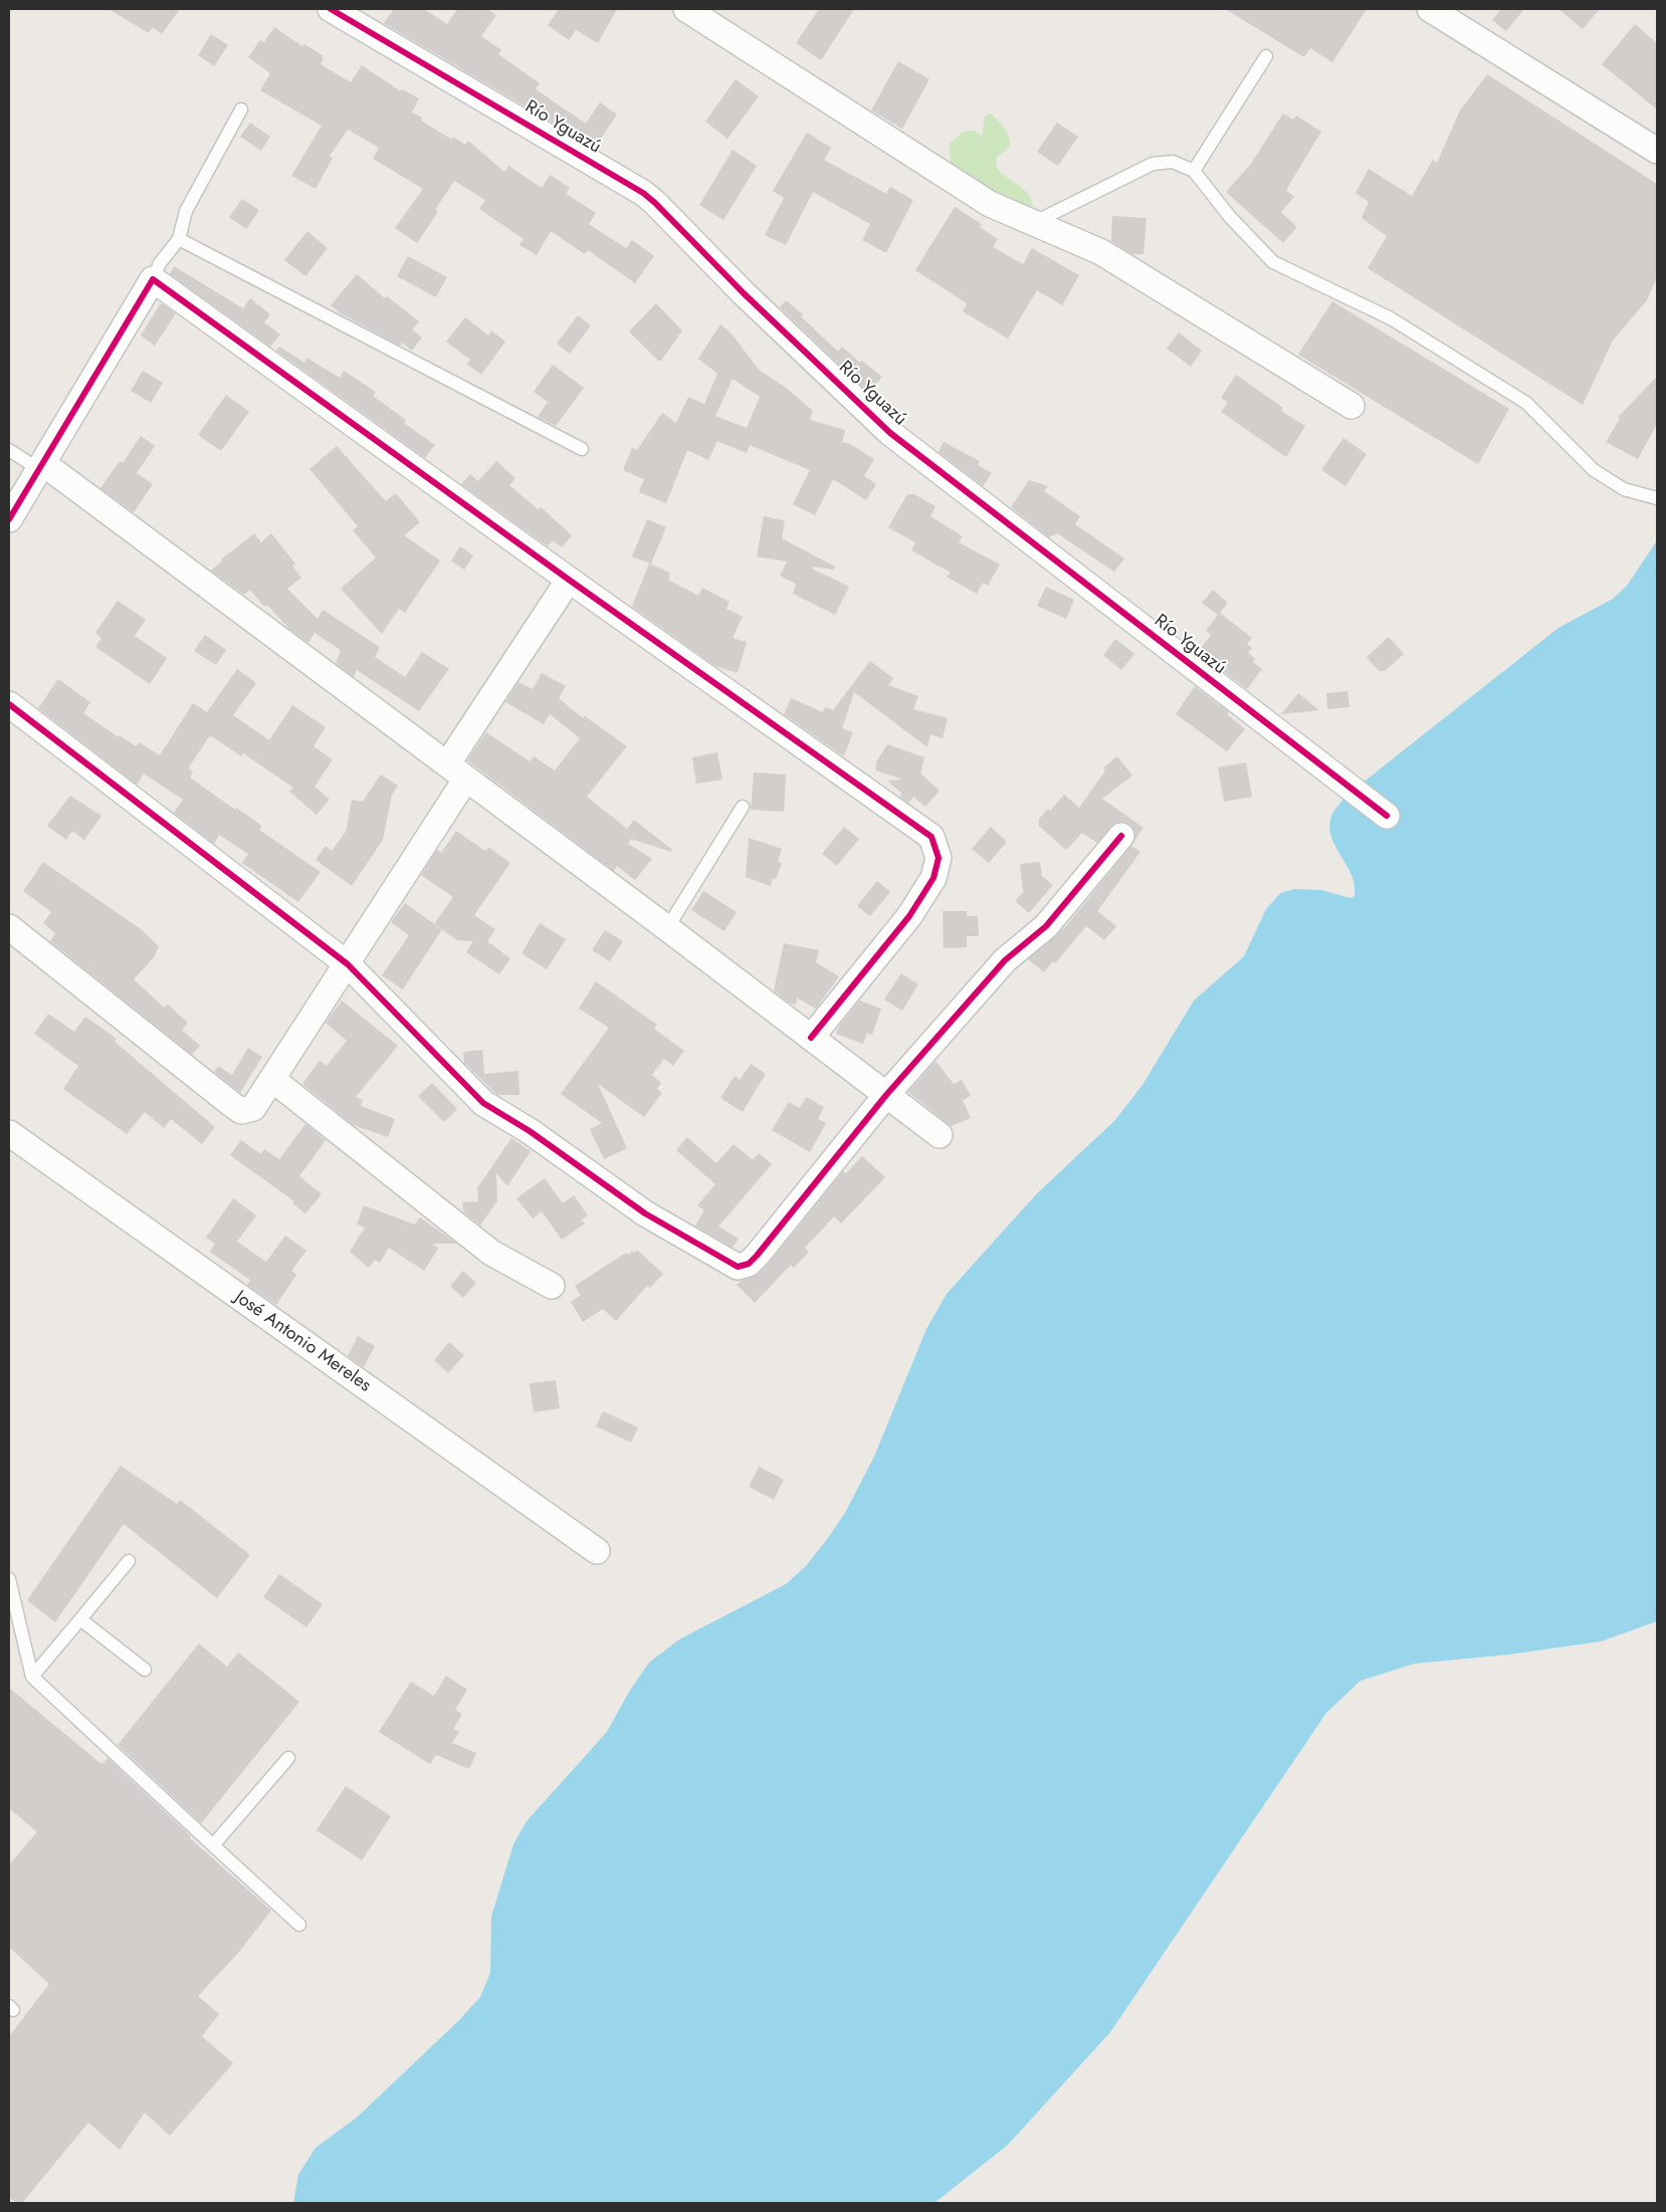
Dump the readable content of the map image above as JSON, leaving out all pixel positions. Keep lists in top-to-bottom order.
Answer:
{
  "streets": {
    "street": ["Río Yguazú", "José Antonio Mereles"]
  }
}
